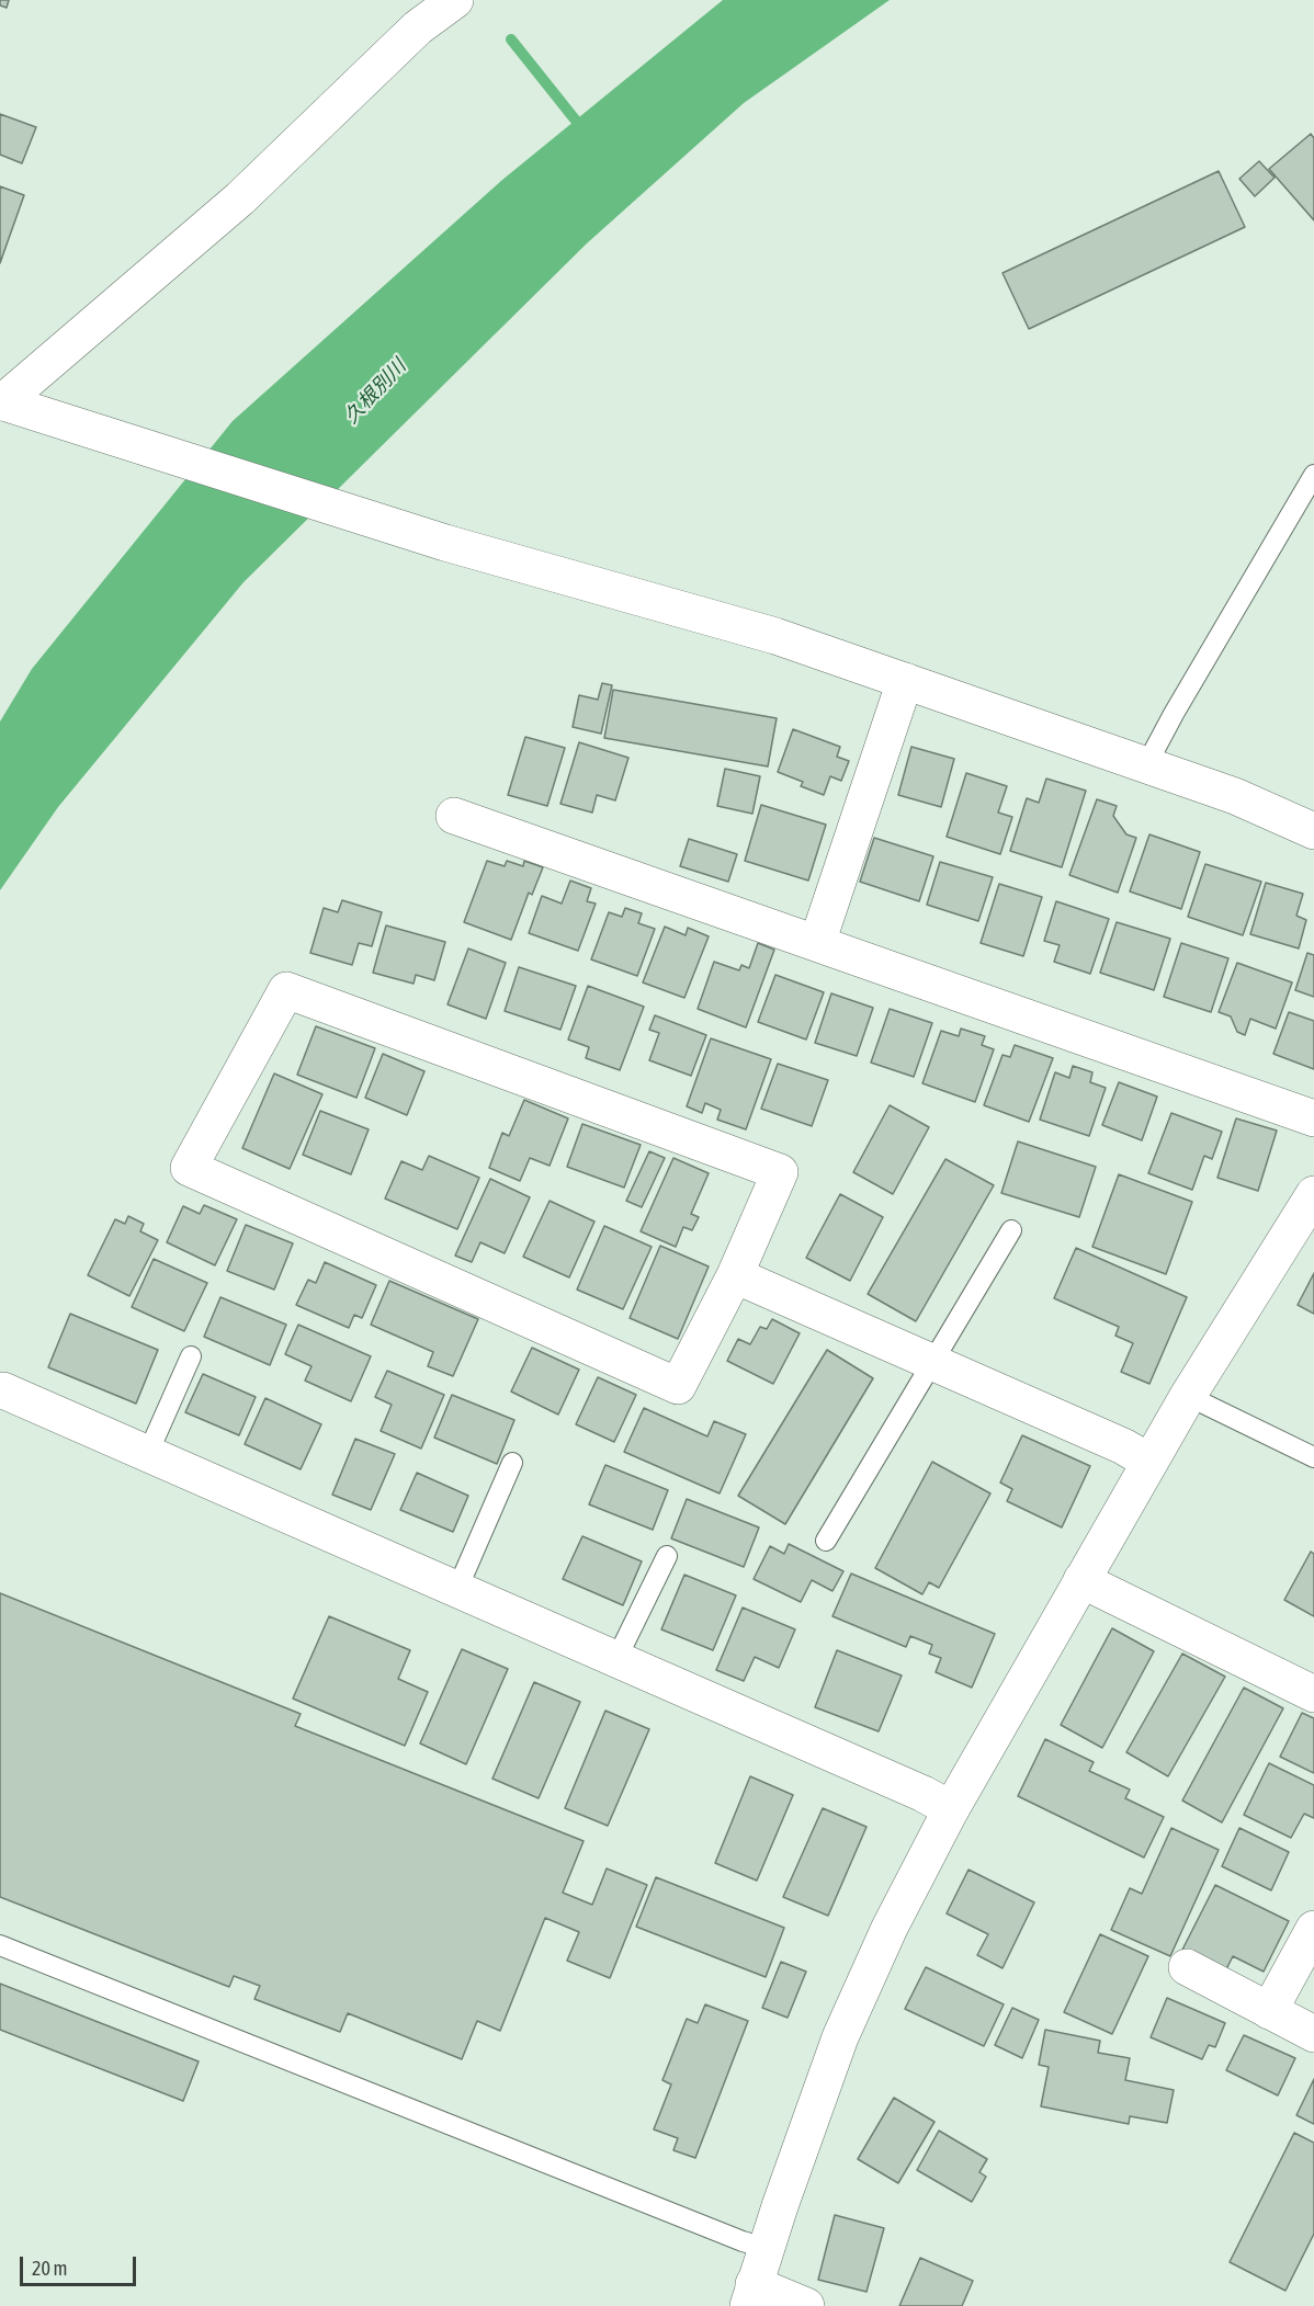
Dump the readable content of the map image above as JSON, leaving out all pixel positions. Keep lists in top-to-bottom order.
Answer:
{
  "water": ["久根別川"],
  "scale_bar": "20 m"
}
